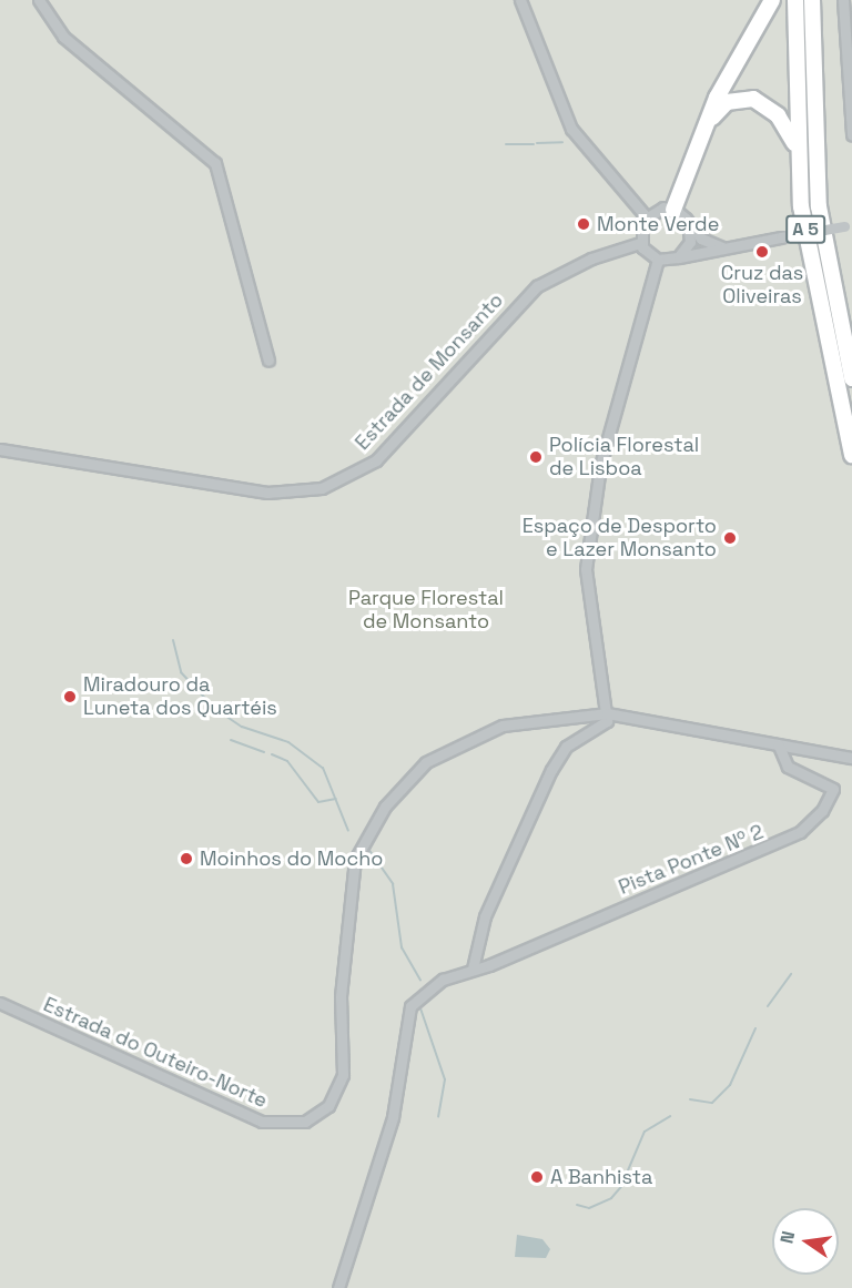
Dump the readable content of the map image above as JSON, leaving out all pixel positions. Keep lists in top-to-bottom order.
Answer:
{
  "streets": {
    "highway": ["A 5"],
    "street": ["Estrada de Monsanto", "Pista Ponte Nº 2", "Estrada do Outeiro-Norte"]
  },
  "crossings": [
    ["Pista Ponte Nº 2", "Estrada do Outeiro-Norte"]
  ],
  "parks": ["Parque Florestal de Monsanto"],
  "places": [
    "Monte Verde",
    "Cruz das Oliveiras",
    "Polícia Florestal de Lisboa",
    "Espaço de Desporto e Lazer Monsanto",
    "Miradouro da Luneta dos Quartéis",
    "Moinhos do Mocho",
    "A Banhista"
  ],
  "north": "left"
}
